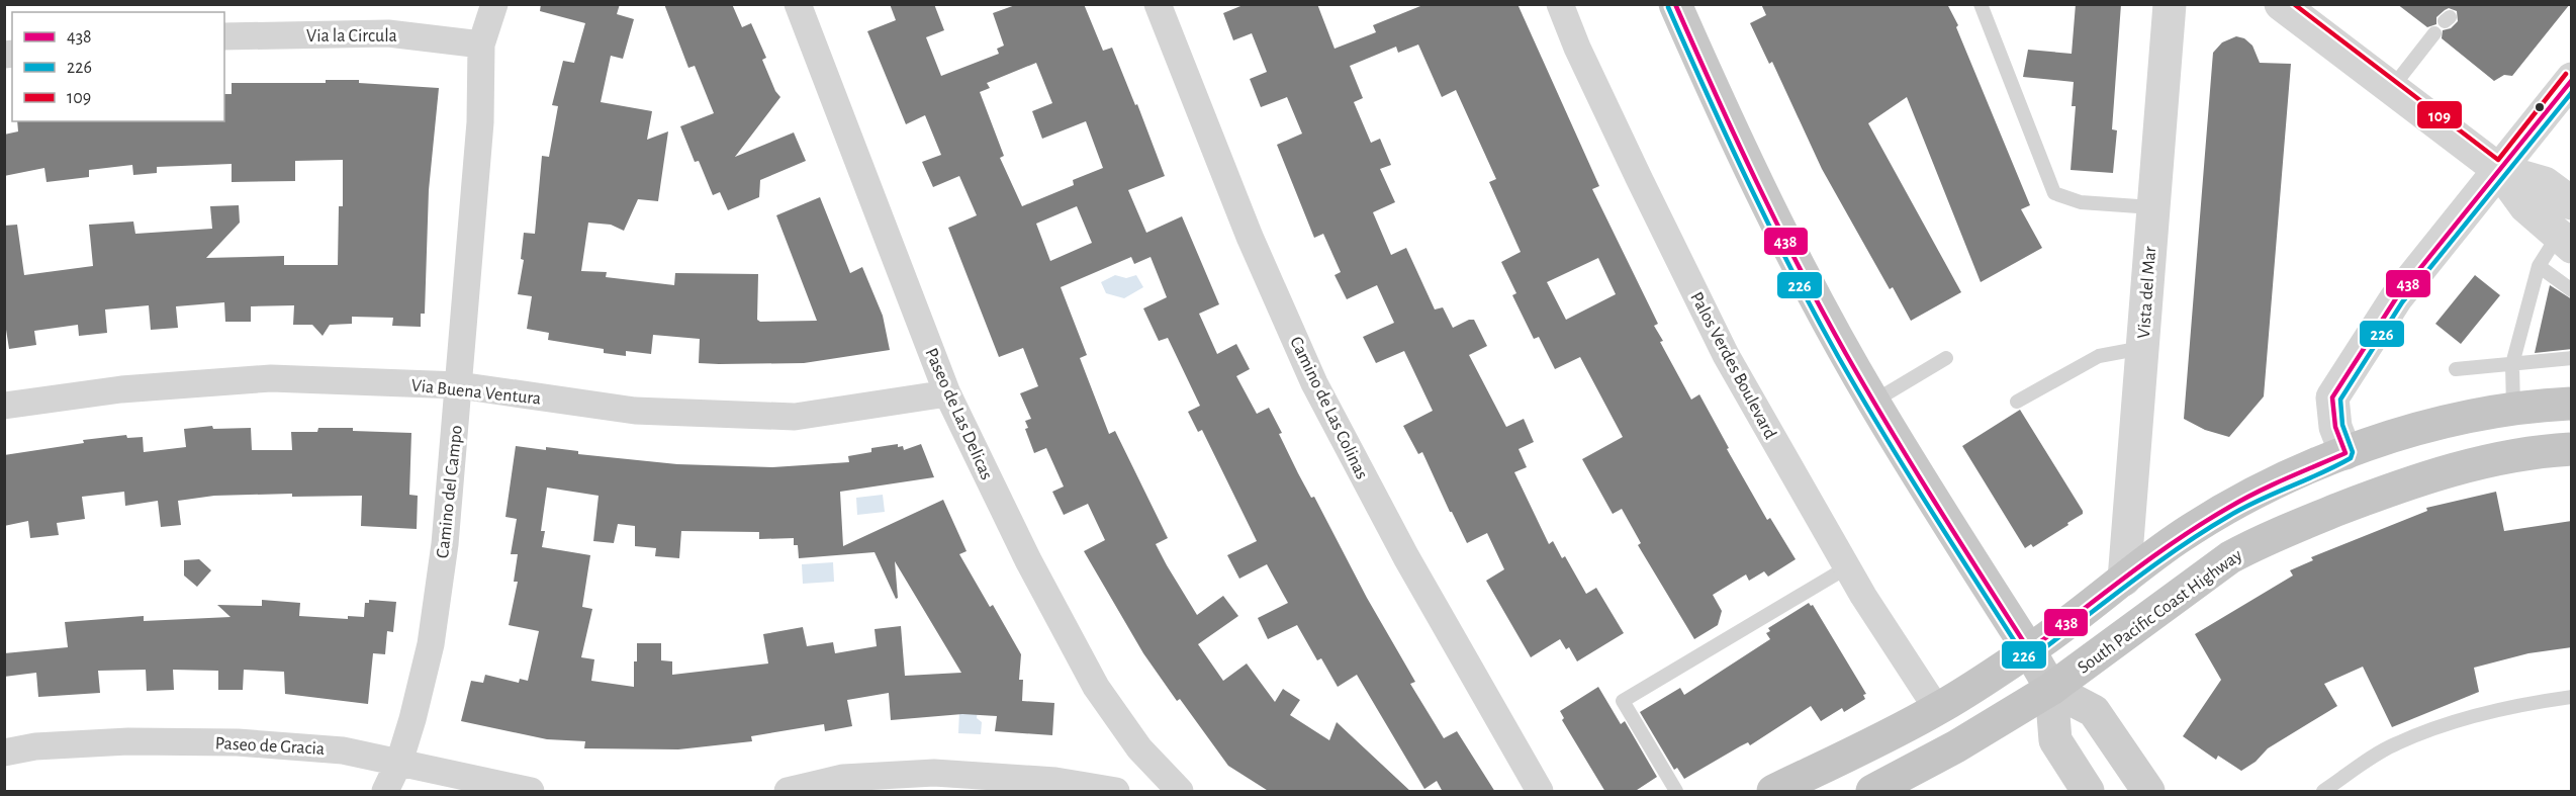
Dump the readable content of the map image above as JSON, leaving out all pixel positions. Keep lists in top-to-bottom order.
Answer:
{
  "streets": {
    "highway": ["South Pacific Coast Highway"],
    "street": [
      "Via la Circula",
      "Vista del Mar",
      "Palos Verdes Boulevard",
      "Via Buena Ventura",
      "Camino de Las Colinas",
      "Paseo de Las Delicas",
      "Camino del Campo",
      "Paseo de Gracia"
    ]
  },
  "crossings": [
    ["Via la Circula", "Camino del Campo"],
    ["Via Buena Ventura", "Paseo de Las Delicas"],
    ["Via Buena Ventura", "Camino del Campo"],
    ["Camino del Campo", "Paseo de Gracia"]
  ],
  "lines": ["transit line 438", "transit line 109", "transit line 226"],
  "legend": ["438", "226", "109"]
}
